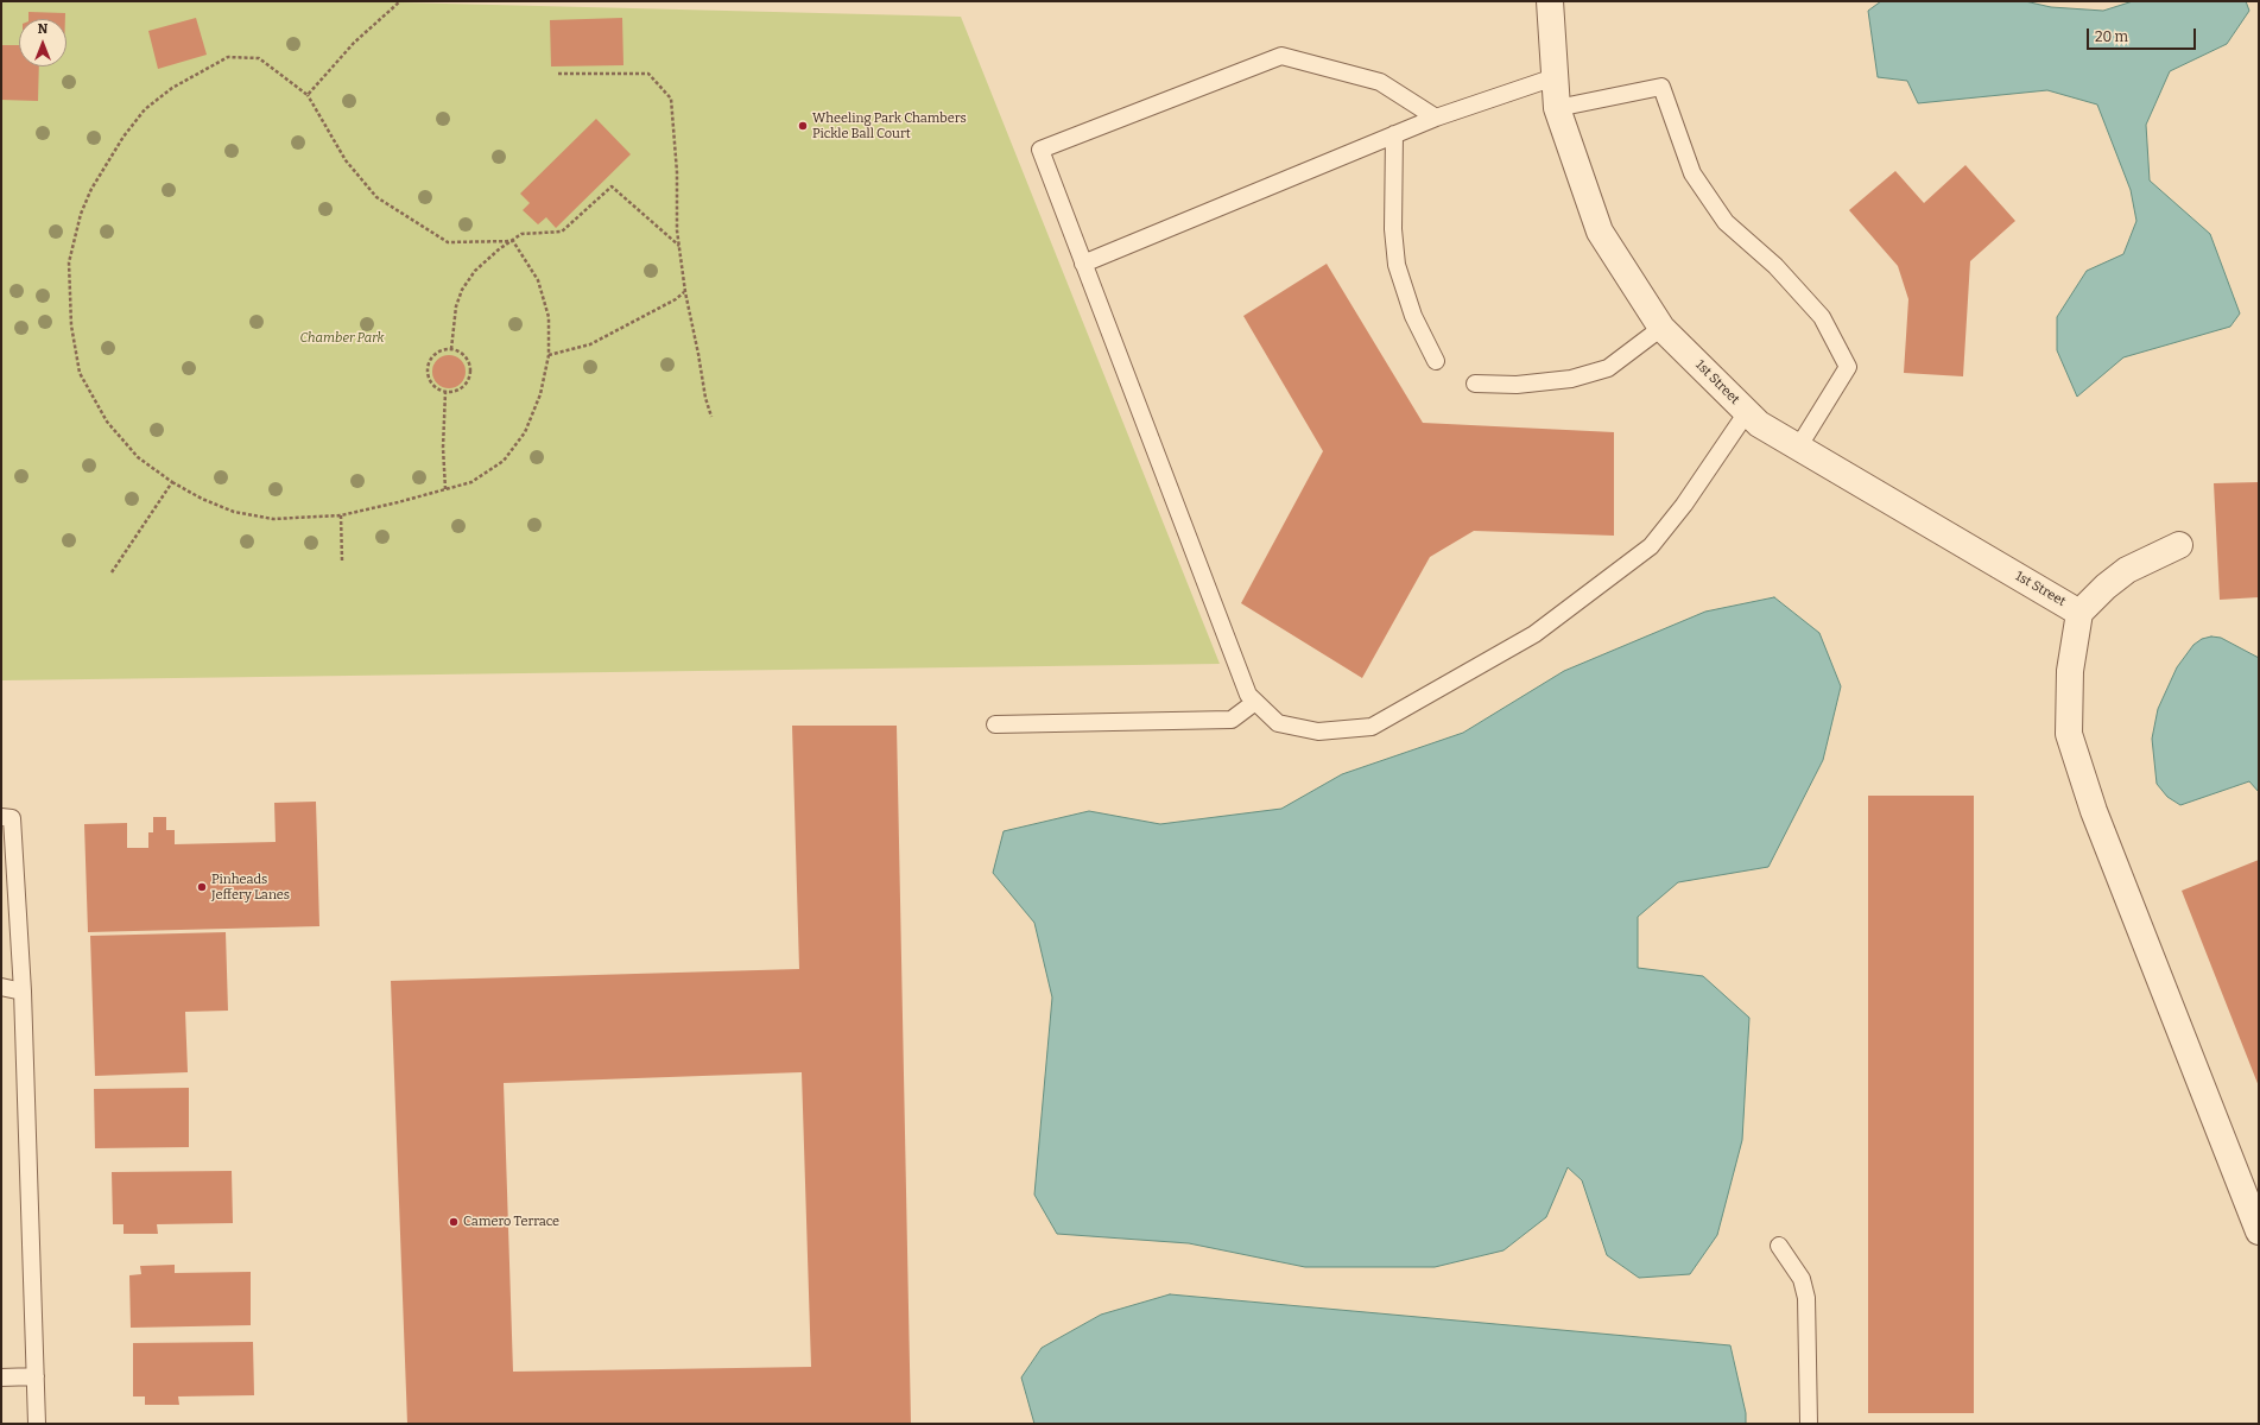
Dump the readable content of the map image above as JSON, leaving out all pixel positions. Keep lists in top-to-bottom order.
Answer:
{
  "streets": {
    "street": ["1st Street"]
  },
  "parks": ["Chamber Park"],
  "places": ["Wheeling Park Chambers Pickle Ball Court", "Pinheads Jeffery Lanes", "Camero Terrace"],
  "scale_bar": "20 m",
  "north": "top"
}
